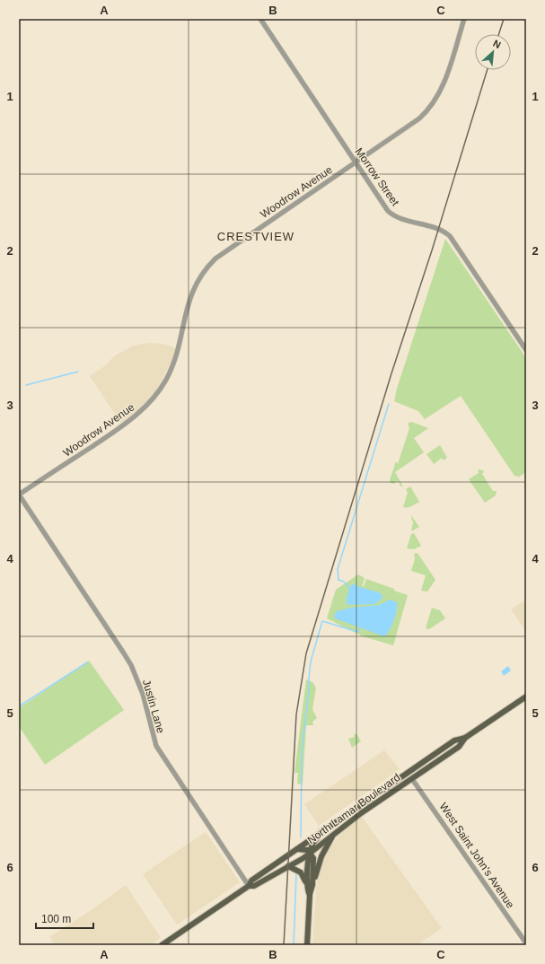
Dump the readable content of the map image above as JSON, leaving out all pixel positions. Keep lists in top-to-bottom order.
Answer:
{
  "streets": {
    "main road": ["North Lamar Boulevard"],
    "street": [
      "Morrow Street",
      "Woodrow Avenue",
      "Justin Lane",
      "West Saint John's Avenue"
    ]
  },
  "crossings": [
    ["Morrow Street", "Woodrow Avenue"],
    ["Woodrow Avenue", "Justin Lane"],
    ["Justin Lane", "North Lamar Boulevard"],
    ["North Lamar Boulevard", "West Saint John's Avenue"]
  ],
  "districts": ["CRESTVIEW"],
  "scale_bar": "100 m",
  "north": "top right",
  "grid": {
    "columns": ["A", "B", "C"],
    "rows": [
      "1",
      "2",
      "3",
      "4",
      "5",
      "6"
    ]
  }
}
